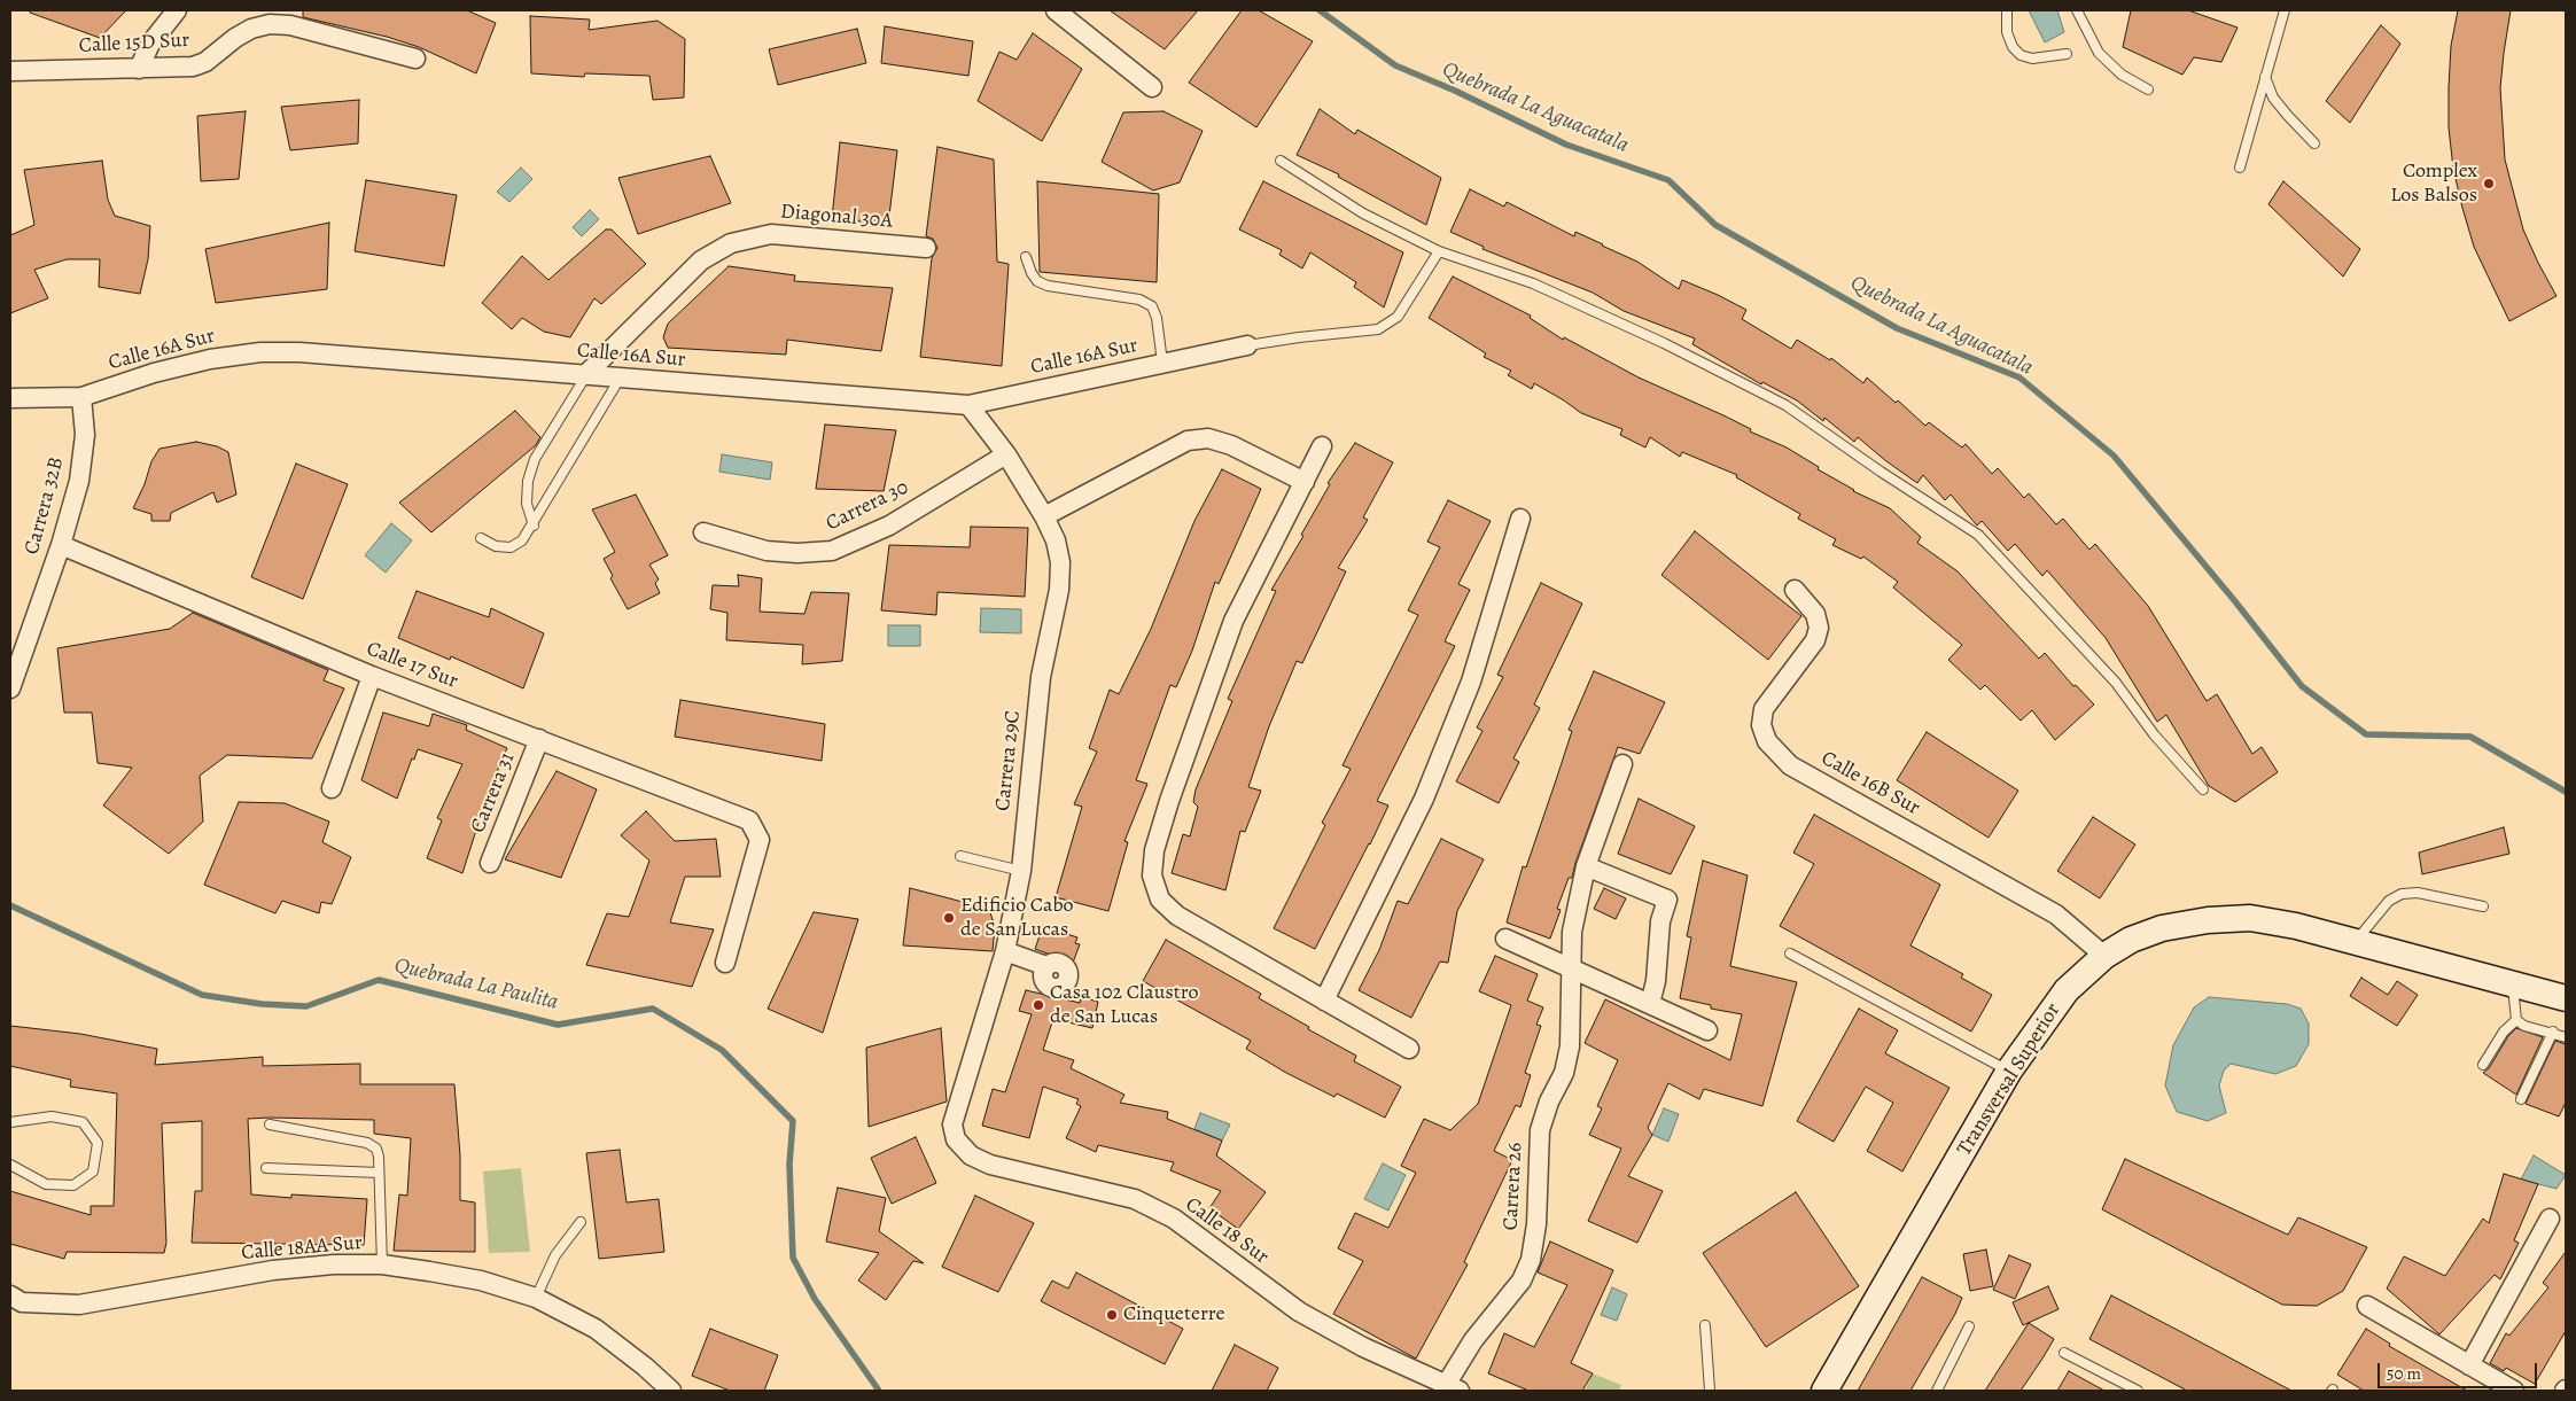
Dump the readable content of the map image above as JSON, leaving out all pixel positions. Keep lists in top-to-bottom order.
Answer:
{
  "streets": {
    "main road": ["Transversal Superior"],
    "street": [
      "Calle 15D Sur",
      "Diagonal 30A",
      "Calle 16A Sur",
      "Carrera 32B",
      "Carrera 30",
      "Calle 17 Sur",
      "Carrera 29C",
      "Calle 16B Sur",
      "Carrera 31",
      "Carrera 26",
      "Calle 18 Sur",
      "Calle 18AA Sur"
    ]
  },
  "crossings": [
    ["Diagonal 30A", "Calle 16A Sur"],
    ["Calle 16A Sur", "Carrera 32B"],
    ["Calle 16A Sur", "Carrera 29C"],
    ["Carrera 32B", "Calle 17 Sur"],
    ["Carrera 30", "Carrera 29C"],
    ["Calle 17 Sur", "Carrera 31"],
    ["Carrera 29C", "Calle 18 Sur"],
    ["Calle 16B Sur", "Transversal Superior"],
    ["Carrera 26", "Calle 18 Sur"]
  ],
  "water": ["Quebrada La Aguacatala", "Quebrada La Paulita"],
  "places": [
    "Complex Los Balsos",
    "Edificio Cabo de San Lucas",
    "Casa 102 Claustro de San Lucas",
    "Cinqueterre"
  ],
  "scale_bar": "50 m"
}
